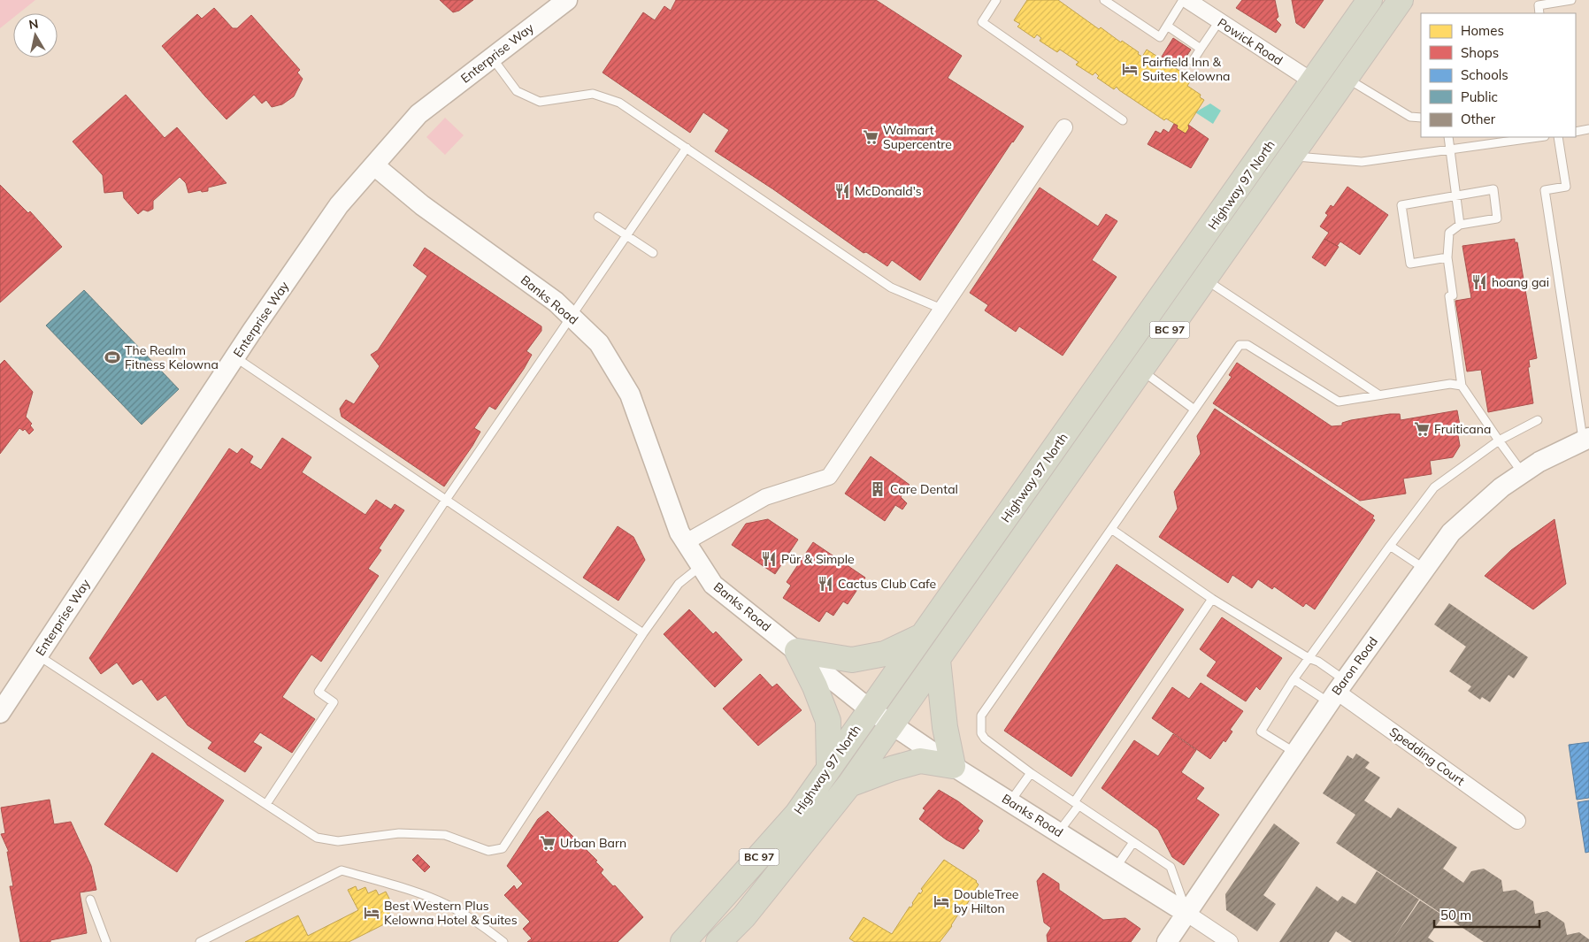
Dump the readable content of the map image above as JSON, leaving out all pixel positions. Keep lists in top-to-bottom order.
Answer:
{
  "streets": {
    "highway": ["Highway 97 North", "BC 97"],
    "street": [
      "Powick Road",
      "Enterprise Way",
      "Banks Road",
      "Baron Road",
      "Spedding Court"
    ]
  },
  "crossings": [
    ["Powick Road", "Highway 97 North"],
    ["Enterprise Way", "Banks Road"],
    ["Highway 97 North", "Banks Road"],
    ["Banks Road", "Baron Road"],
    ["Baron Road", "Spedding Court"]
  ],
  "places": {
    "hotel": ["Fairfield Inn & Suites Kelowna", "DoubleTree by Hilton", "Best Western Plus Kelowna Hotel & Suites"],
    "supermarket": ["Walmart Supercentre", "Fruiticana", "Urban Barn"],
    "restaurant": [
      "McDonald's",
      "hoang gai",
      "Pür & Simple",
      "Cactus Club Cafe"
    ],
    "sports": ["The Realm Fitness Kelowna"],
    "building": ["Care Dental"]
  },
  "legend": [
    "Homes",
    "Shops",
    "Schools",
    "Public",
    "Other"
  ],
  "scale_bar": "50 m",
  "north": "top"
}
